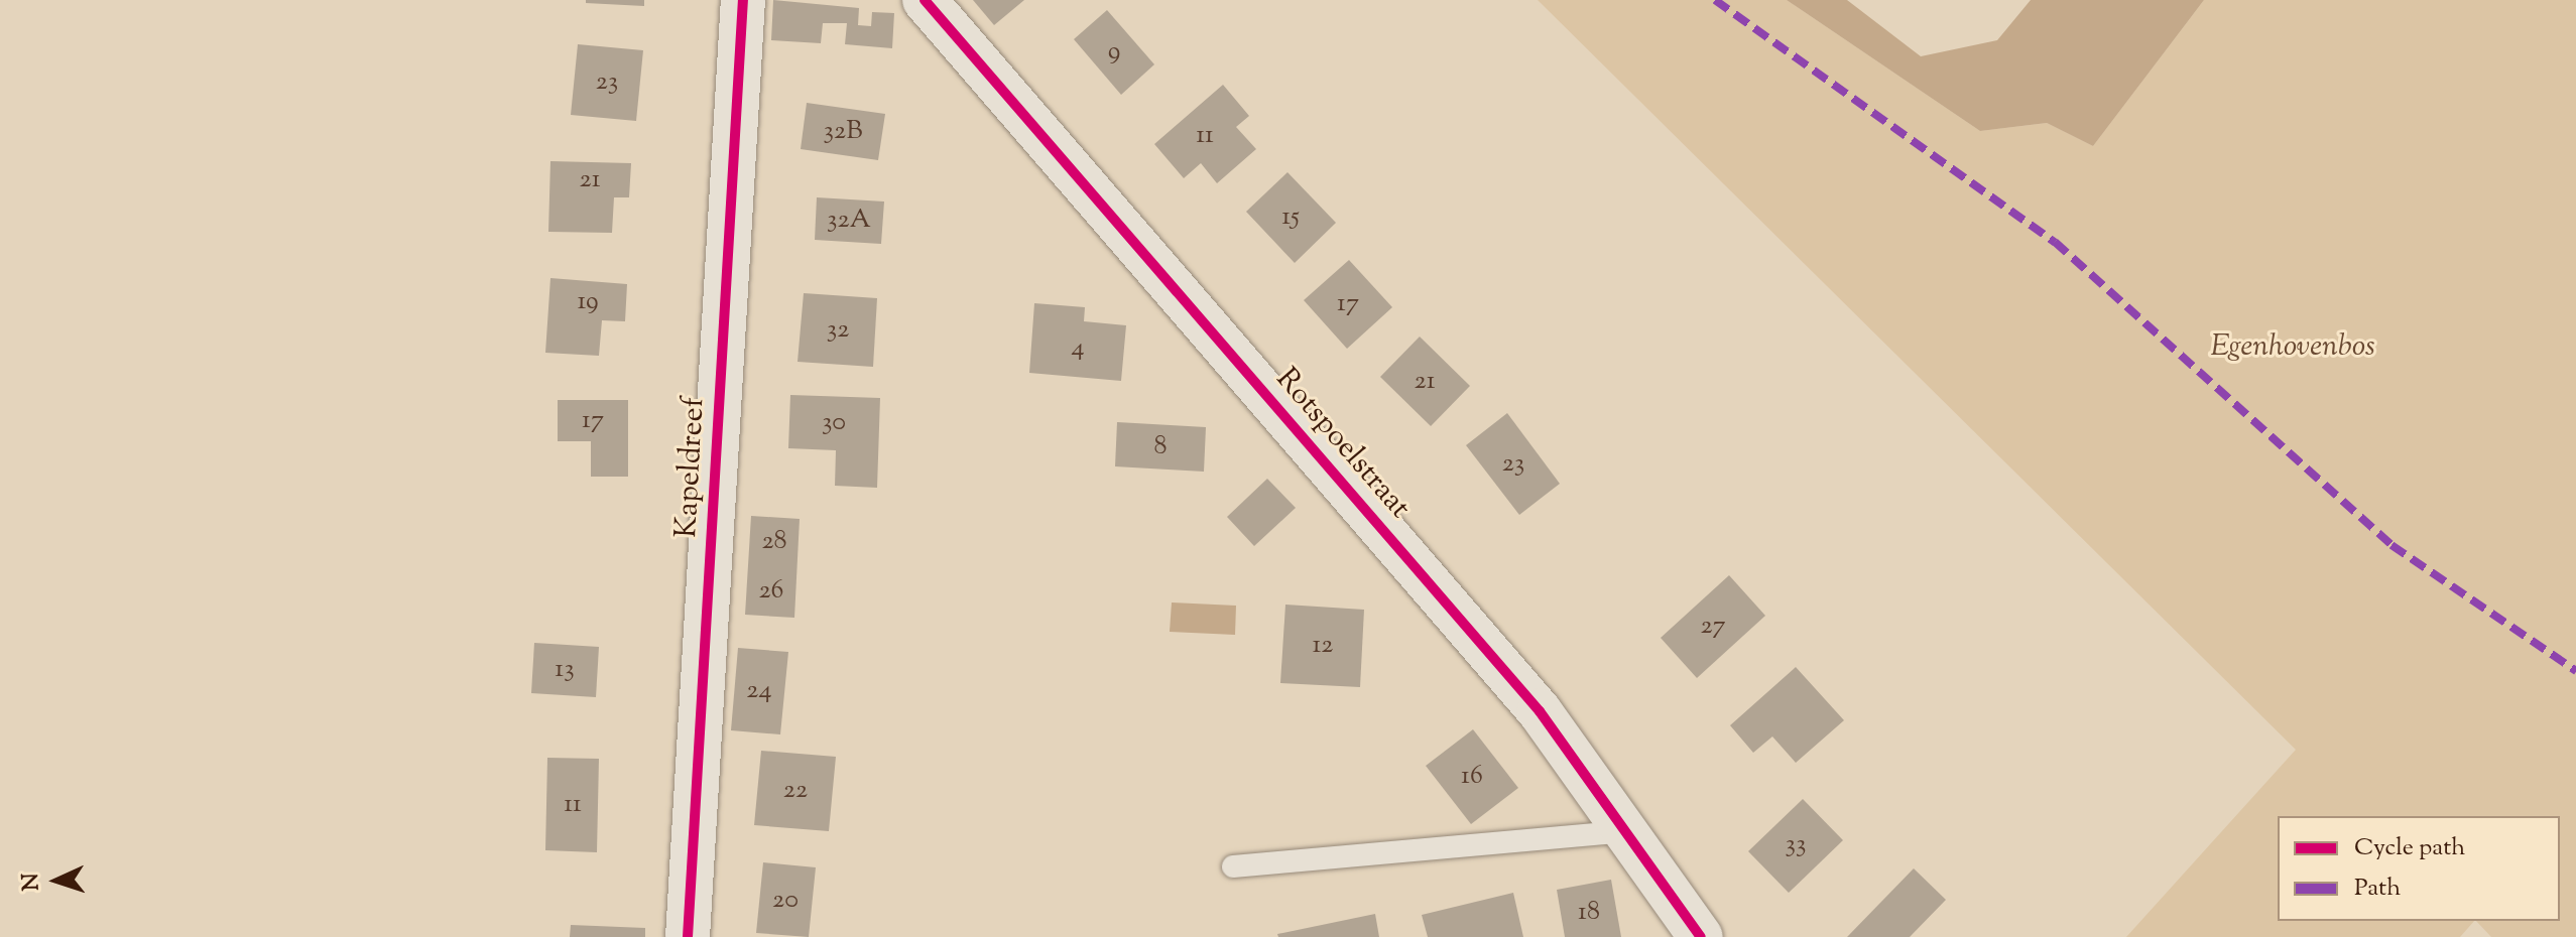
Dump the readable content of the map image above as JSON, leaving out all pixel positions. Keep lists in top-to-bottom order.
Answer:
{
  "streets": {
    "street": ["Rotspoelstraat", "Kapeldreef"]
  },
  "parks": ["Egenhovenbos"],
  "house_numbers": [
    "9",
    "23",
    "32B",
    "11",
    "21",
    "15",
    "32A",
    "19",
    "17",
    "32",
    "4",
    "21",
    "17",
    "30",
    "8",
    "23",
    "28",
    "26",
    "27",
    "12",
    "13",
    "24",
    "16",
    "22",
    "11",
    "33",
    "20",
    "18"
  ],
  "legend": ["Cycle path", "Path"],
  "north": "left"
}
